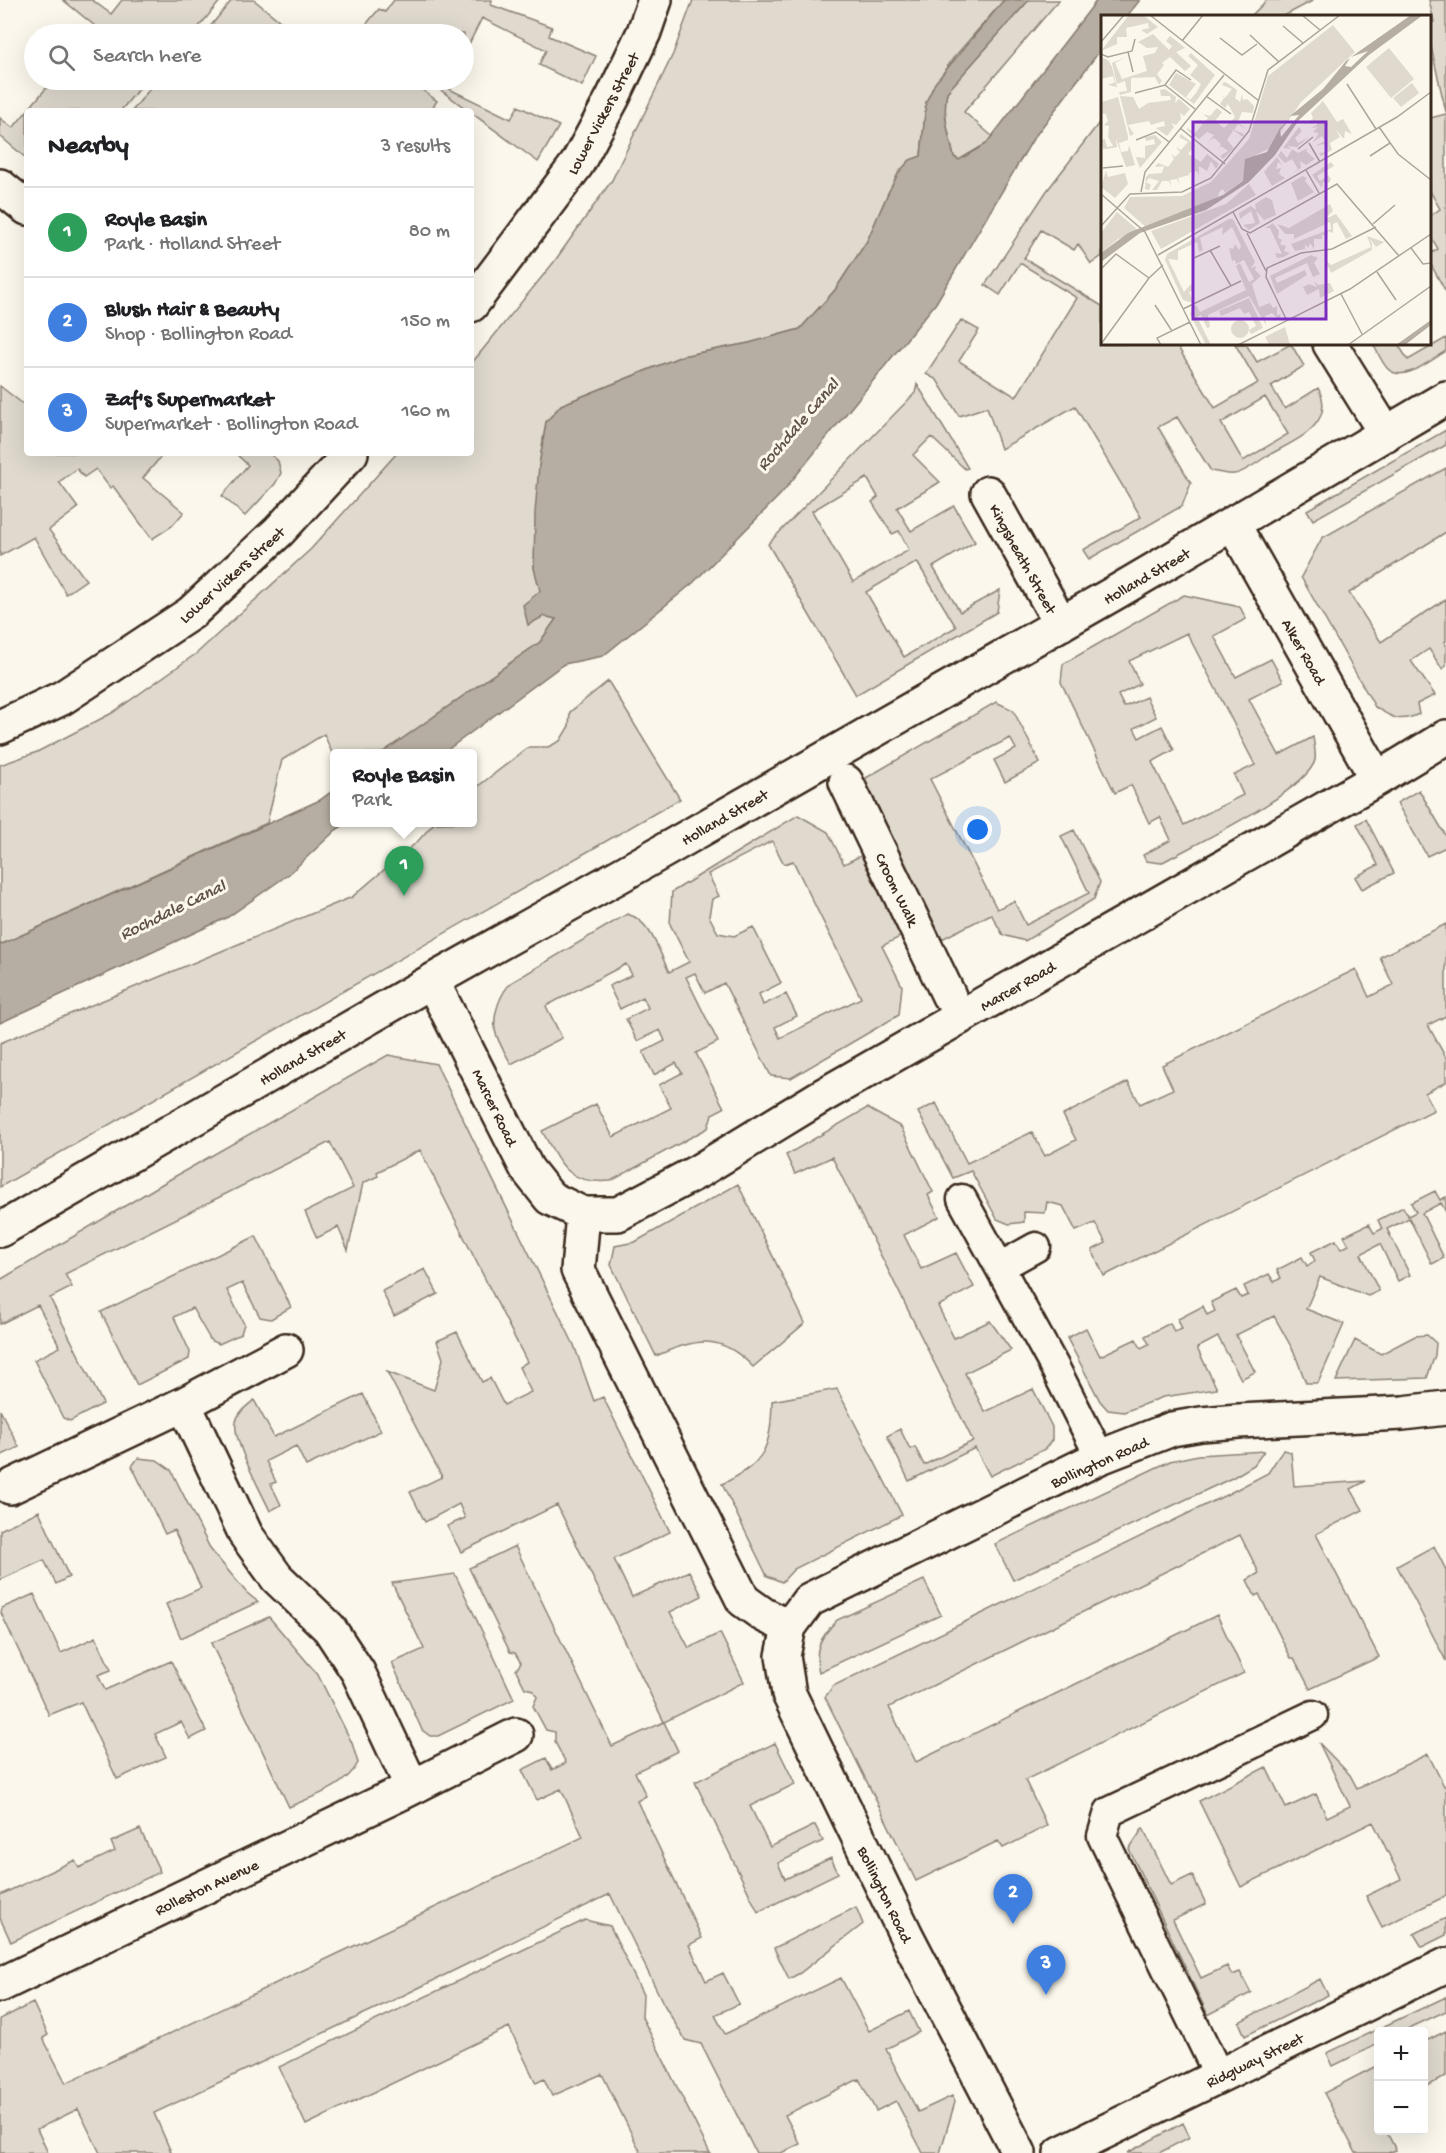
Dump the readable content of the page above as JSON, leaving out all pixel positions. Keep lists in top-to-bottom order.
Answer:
{
  "streets": {
    "street": [
      "Lower Vickers Street",
      "Kingsheath Street",
      "Holland Street",
      "Alker Road",
      "Croom Walk",
      "Marcer Road",
      "Bollington Road",
      "Rolleston Avenue",
      "Ridgway Street"
    ]
  },
  "crossings": [
    ["Kingsheath Street", "Holland Street"],
    ["Holland Street", "Alker Road"],
    ["Holland Street", "Marcer Road"],
    ["Alker Road", "Marcer Road"]
  ],
  "water": ["Rochdale Canal"],
  "page": {
    "search": "Search here",
    "heading": ["Nearby", "3 results"],
    "list": [
      {
        "mark": "1",
        "name": "Royle Basin",
        "note": "Park · Holland Street",
        "value": "80 m"
      },
      {
        "mark": "2",
        "name": "Blush Hair & Beauty",
        "note": "Shop · Bollington Road",
        "value": "150 m"
      },
      {
        "mark": "3",
        "name": "Zaf's Supermarket",
        "note": "Supermarket · Bollington Road",
        "value": "160 m"
      }
    ],
    "popup": ["Royle Basin", "Park"],
    "pins": ["1", "2", "3"],
    "map_buttons": ["+", "−"]
  }
}
